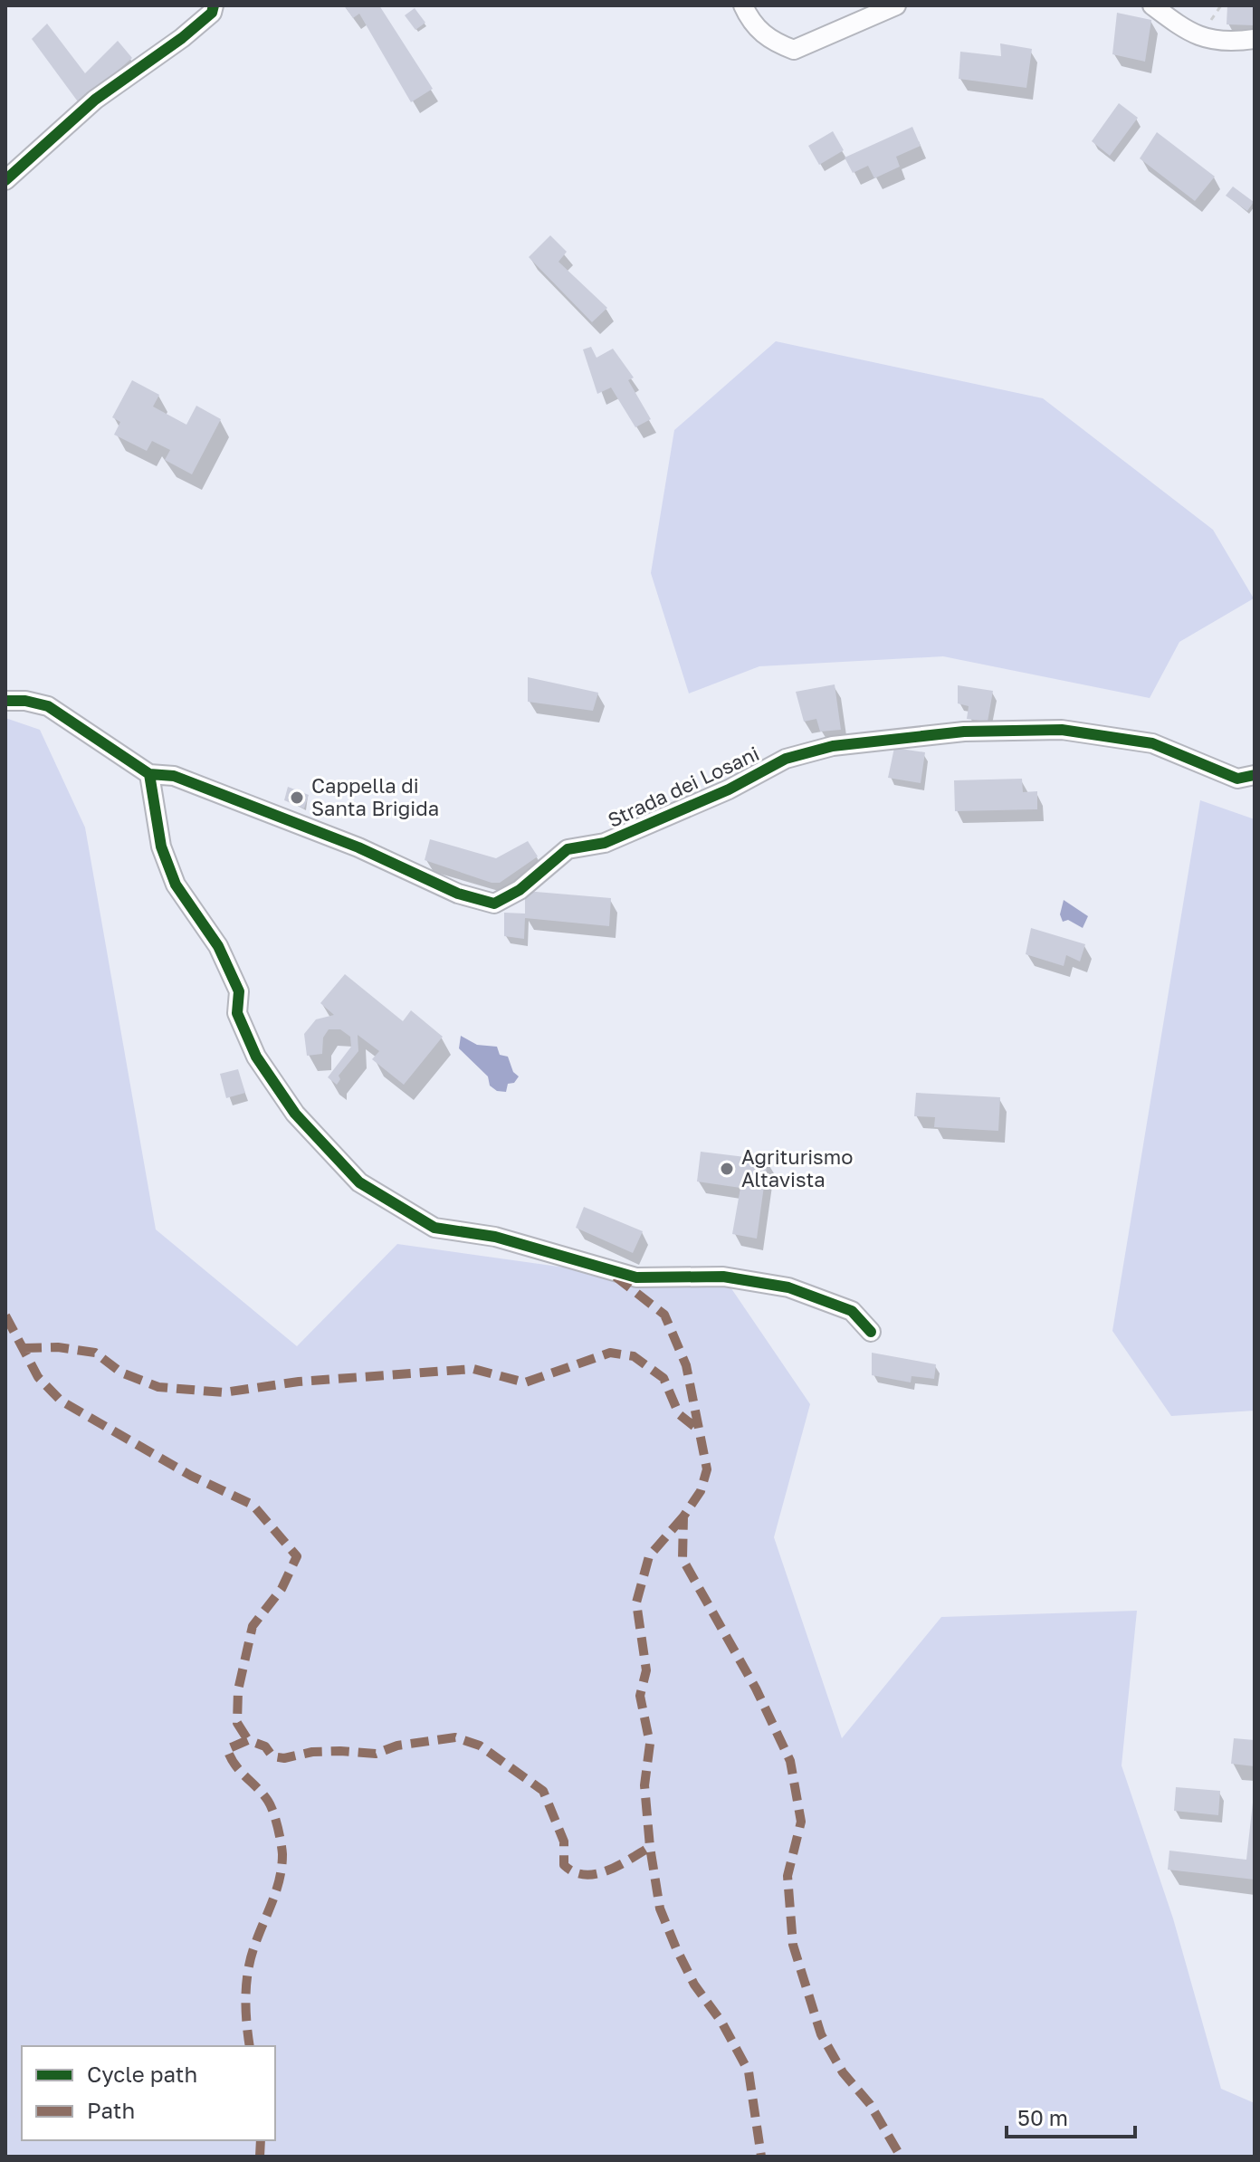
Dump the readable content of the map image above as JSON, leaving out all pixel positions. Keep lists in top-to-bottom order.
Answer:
{
  "streets": {
    "street": ["Strada dei Losani"]
  },
  "places": ["Cappella di Santa Brigida", "Agriturismo Altavista"],
  "legend": ["Cycle path", "Path"],
  "scale_bar": "50 m"
}
